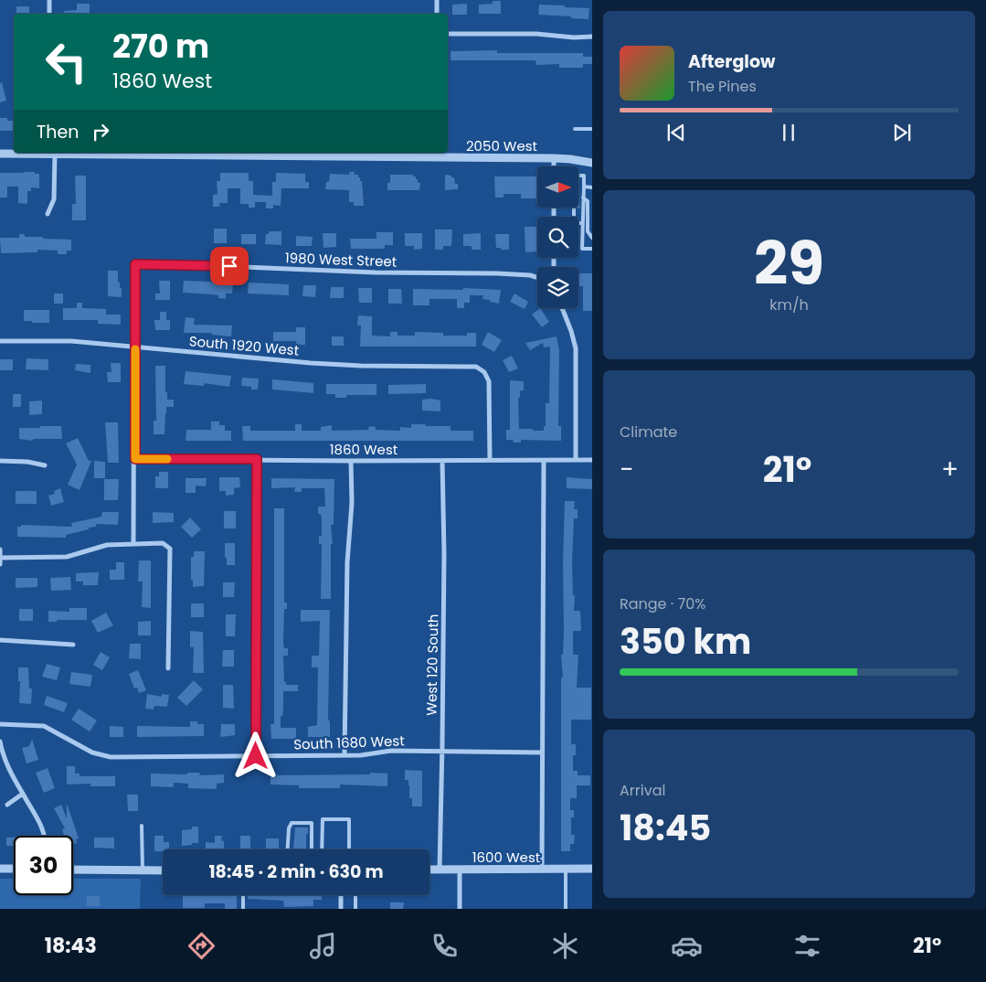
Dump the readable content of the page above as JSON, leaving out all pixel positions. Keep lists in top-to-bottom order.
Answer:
{
  "streets": {
    "street": [
      "2050 West",
      "1980 West Street",
      "South 1920 West",
      "1860 West",
      "West 120 South",
      "South 1680 West",
      "1600 West"
    ]
  },
  "crossings": [
    ["1980 West Street", "South 1920 West"],
    ["South 1920 West", "1860 West"],
    ["1860 West", "West 120 South"],
    ["West 120 South", "South 1680 West"],
    ["West 120 South", "1600 West"]
  ],
  "north": "right",
  "page": {
    "turn": ["270 m", "1860 West"],
    "song": ["Afterglow", "The Pines"],
    "then": "Then",
    "tile": [
      ["29", "km/h"],
      "Climate",
      ["Range · 70%", "350 km"],
      ["Arrival", "18:45"]
    ],
    "heat": ["−", "21°", "+"],
    "limit": "30",
    "trip": "18:45 · 2 min · 630 m",
    "tabs": ["18:43", "21°"]
  }
}
